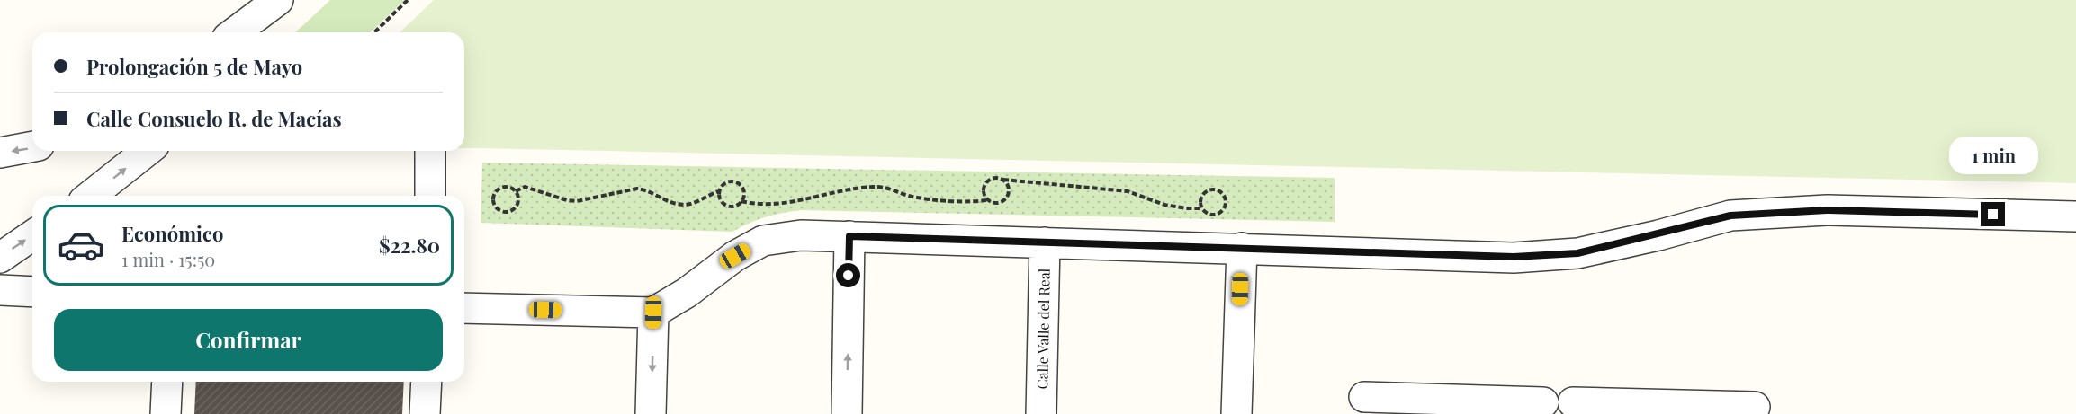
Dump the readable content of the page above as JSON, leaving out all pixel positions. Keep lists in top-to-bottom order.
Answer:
{
  "streets": {
    "street": ["Calle Valle del Real"]
  },
  "page": {
    "banner": ["Prolongación 5 de Mayo", "Calle Consuelo R. de Macías"],
    "bubble": "1 min",
    "list": [
      {
        "name": "Económico",
        "note": "1 min · 15:50",
        "value": "$22.80"
      }
    ],
    "buttons": "Confirmar"
  }
}
